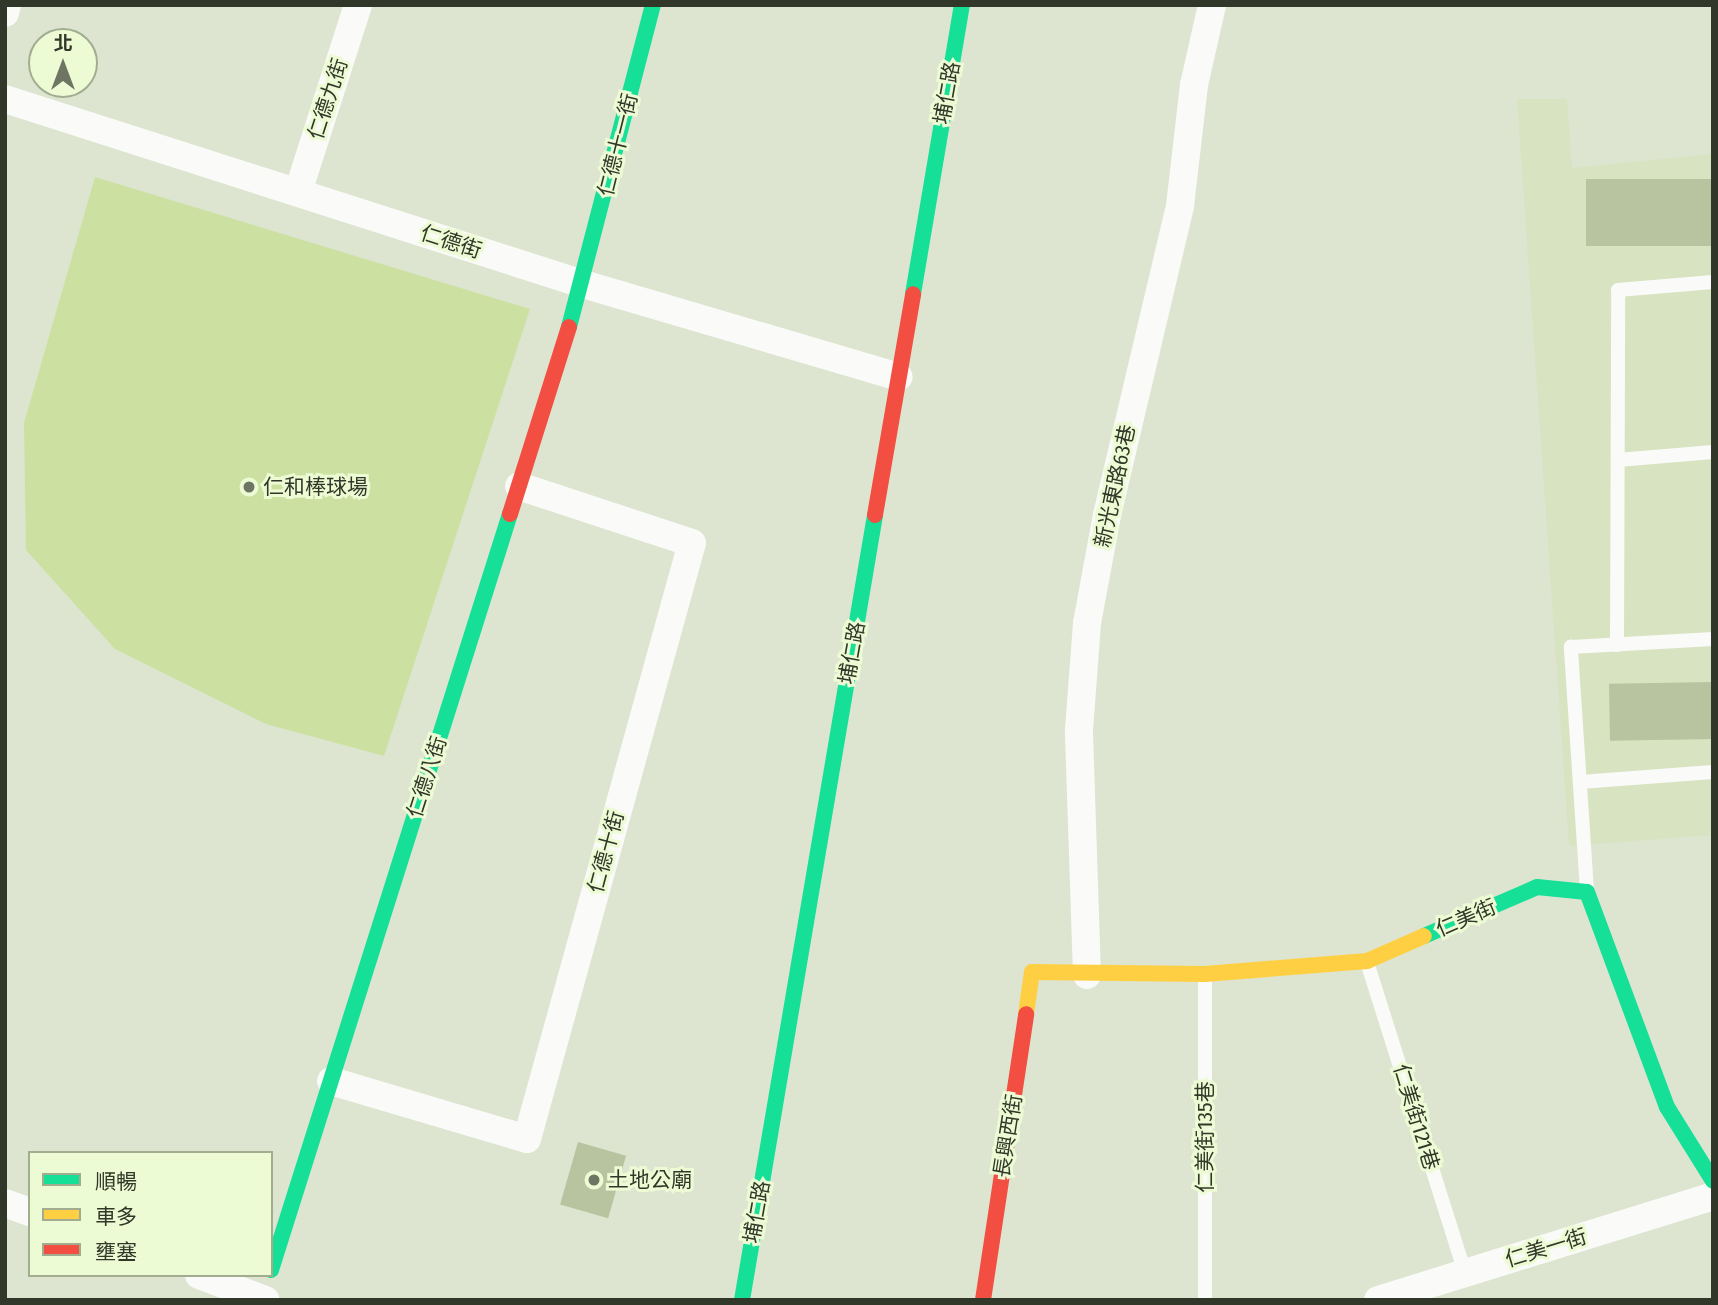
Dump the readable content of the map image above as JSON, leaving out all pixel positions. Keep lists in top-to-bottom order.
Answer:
{
  "streets": {
    "street": [
      "埔仁路",
      "仁德九街",
      "仁德十一街",
      "仁德街",
      "新光東路63巷",
      "仁德八街",
      "仁德十街",
      "仁美街",
      "長興西街",
      "仁美一街"
    ],
    "lane": ["仁美街121巷", "仁美街135巷"]
  },
  "crossings": [
    ["埔仁路", "仁德街"],
    ["仁德九街", "仁德街"],
    ["仁德十一街", "仁德街"],
    ["仁德十一街", "仁德八街"],
    ["仁德街", "仁德八街"],
    ["新光東路63巷", "仁美街"],
    ["仁德八街", "仁德十街"],
    ["仁美街", "仁美街121巷"],
    ["仁美街", "長興西街"],
    ["仁美街", "仁美街135巷"],
    ["仁美街121巷", "仁美一街"]
  ],
  "places": ["仁和棒球場", "土地公廟"],
  "legend": ["順暢", "車多", "壅塞"],
  "north": "top"
}
